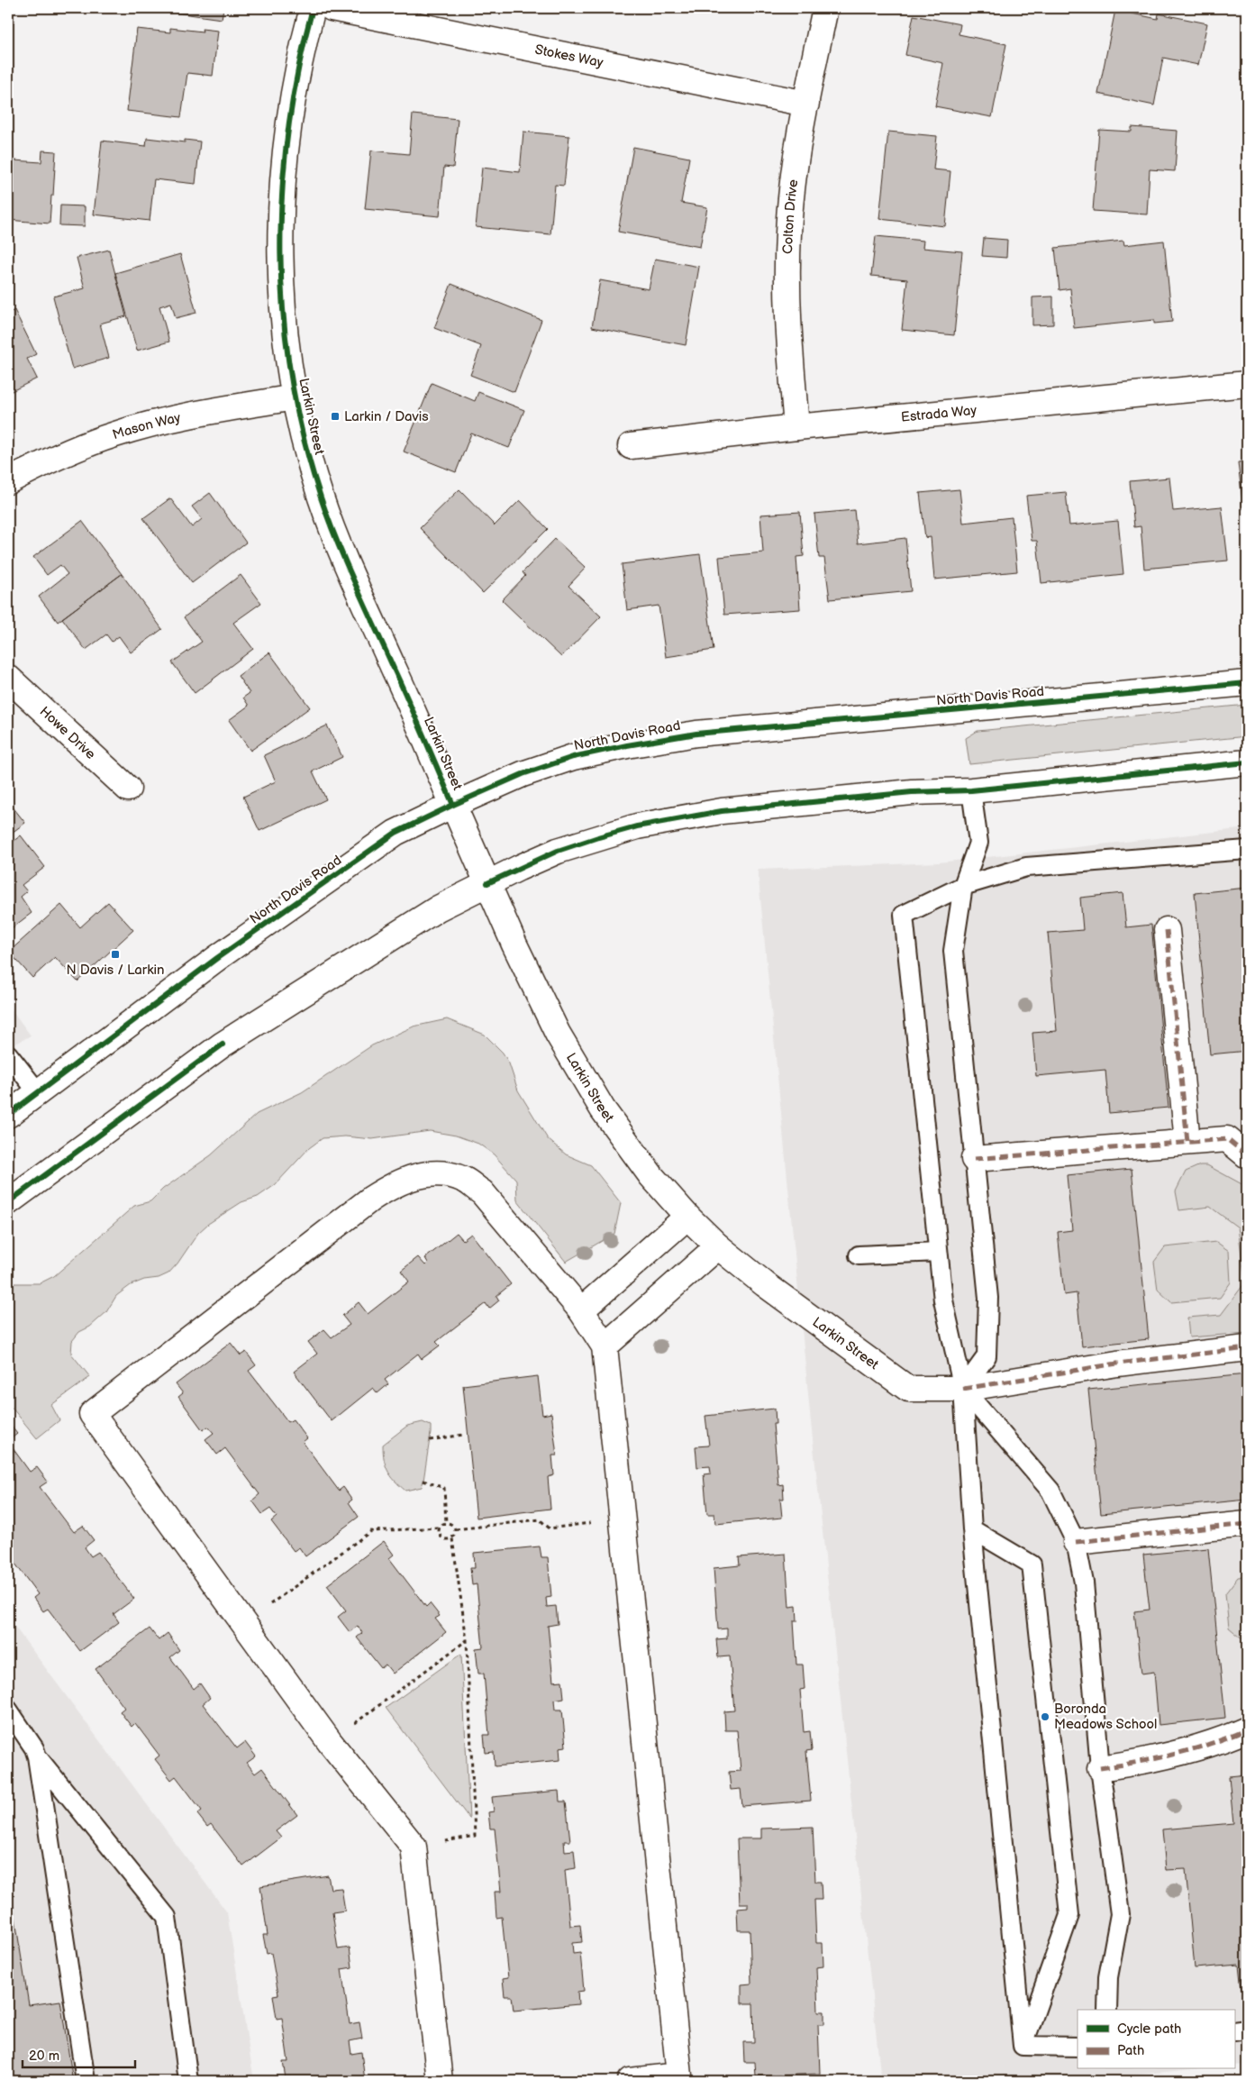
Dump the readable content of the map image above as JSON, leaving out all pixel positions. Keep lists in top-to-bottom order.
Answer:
{
  "streets": {
    "main road": [
      "Stokes Way",
      "Colton Drive",
      "Estrada Way",
      "Larkin Street",
      "Mason Way",
      "North Davis Road",
      "Howe Drive"
    ]
  },
  "crossings": [
    ["Stokes Way", "Colton Drive"],
    ["Colton Drive", "Estrada Way"],
    ["Larkin Street", "Mason Way"],
    ["Larkin Street", "North Davis Road"]
  ],
  "places": {
    "transit": ["Larkin / Davis", "N Davis / Larkin"],
    "other": ["Boronda Meadows School"]
  },
  "legend": ["Cycle path", "Path"],
  "scale_bar": "20 m"
}
